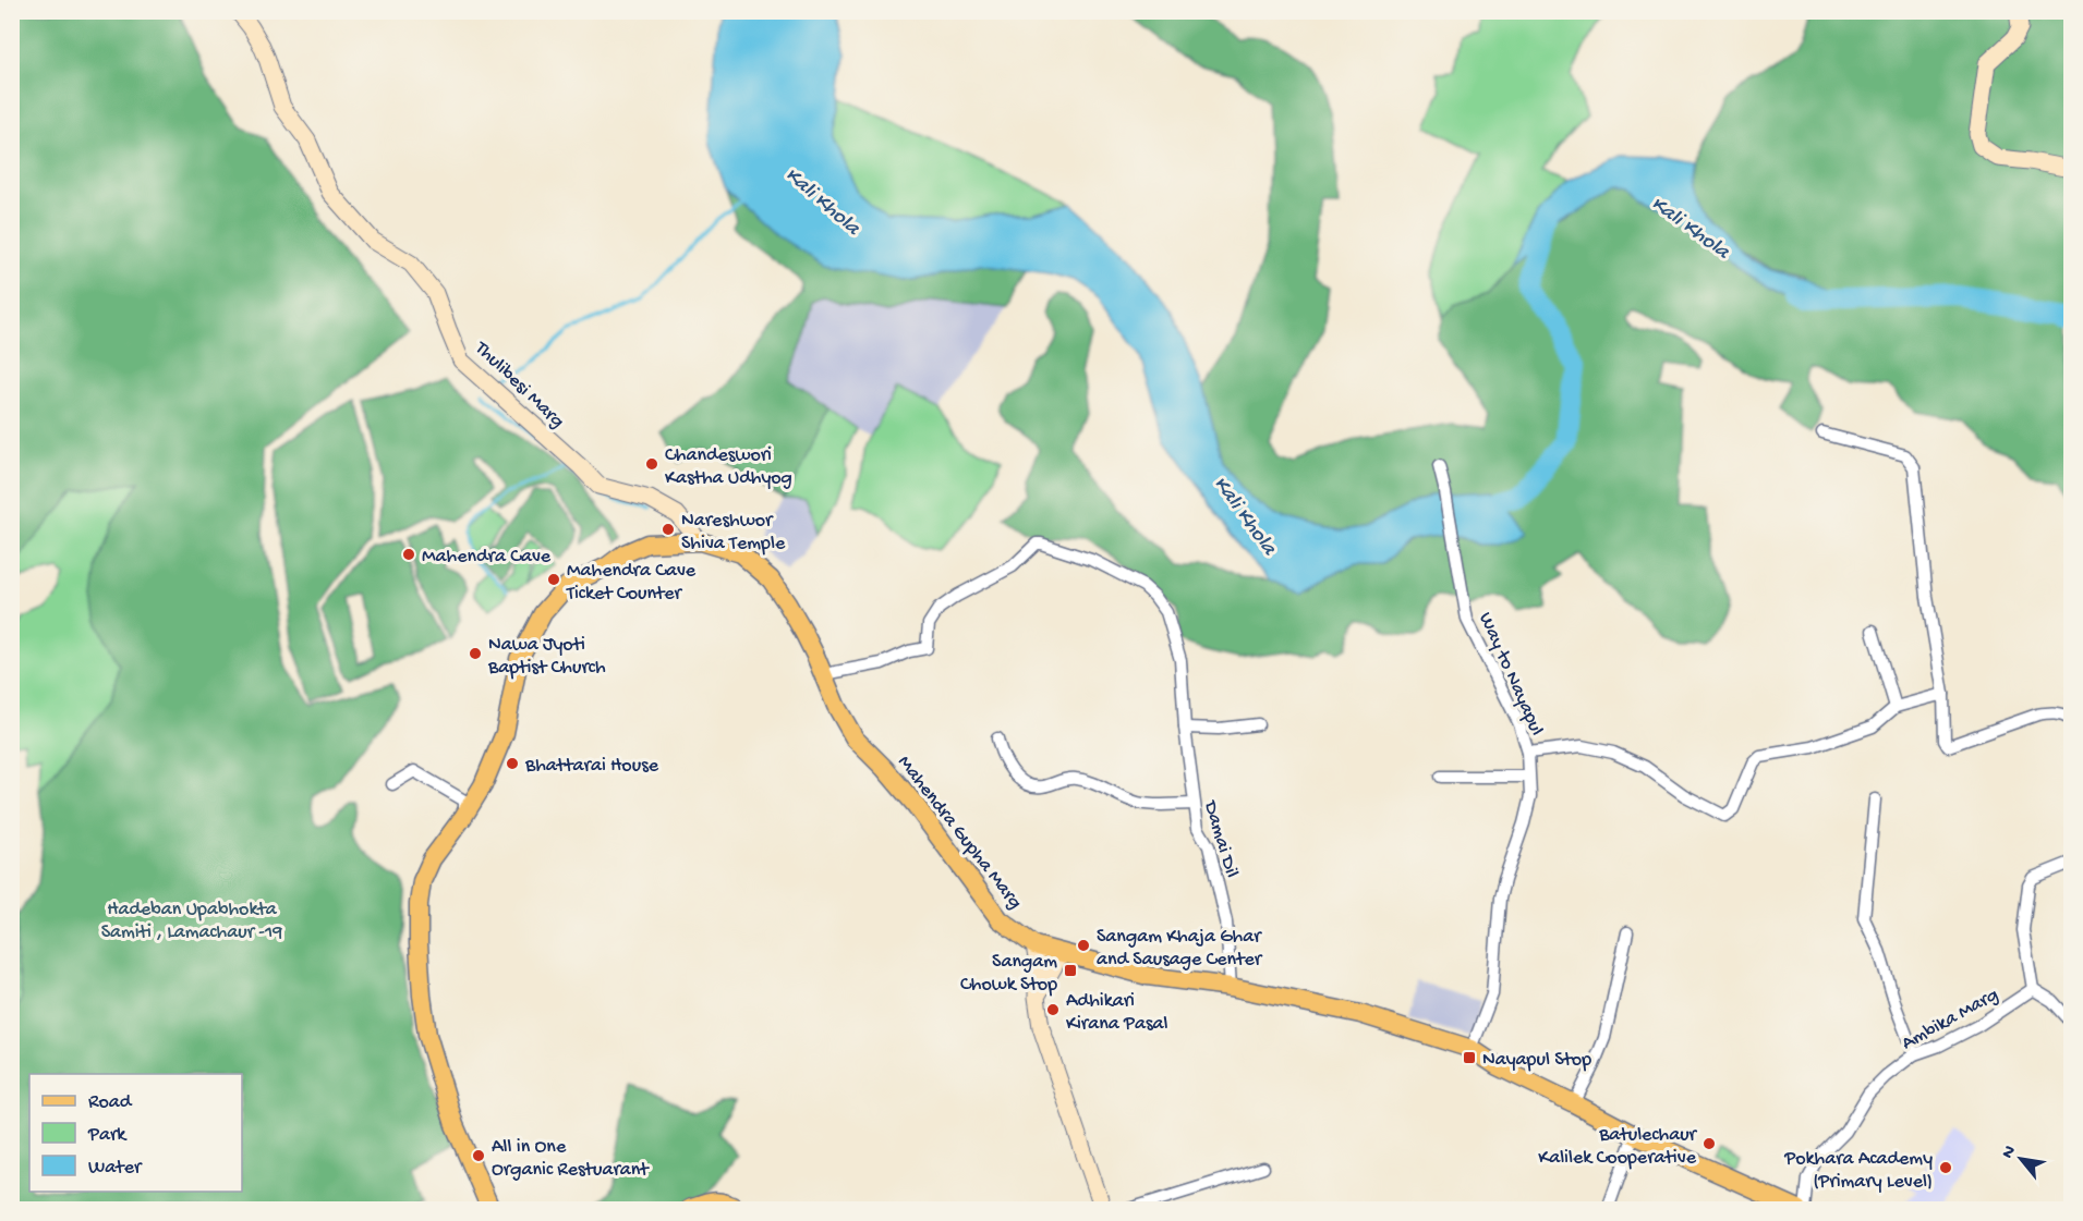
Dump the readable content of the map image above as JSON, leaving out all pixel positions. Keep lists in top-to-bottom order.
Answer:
{
  "streets": {
    "main road": ["Thulibesi Marg", "Mahendra Gupha Marg"],
    "street": ["Way to Nayapul", "Damai Dil", "Ambika Marg"]
  },
  "crossings": [
    ["Thulibesi Marg", "Mahendra Gupha Marg"],
    ["Way to Nayapul", "Mahendra Gupha Marg"],
    ["Mahendra Gupha Marg", "Damai Dil"]
  ],
  "water": ["Kali Khola"],
  "parks": ["Hadeban Upabhokta Samiti , Lamachaur -19"],
  "places": {
    "other": [
      "Chandeswori Kastha Udhyog",
      "Nareshwor Shiva Temple",
      "Mahendra Cave",
      "Mahendra Cave Ticket Counter",
      "Nawa Jyoti Baptist Church",
      "Bhattarai House",
      "Sangam Khaja Ghar and Sausage Center",
      "Adhikari Kirana Pasal",
      "Batulechaur Kalilek Cooperative",
      "All in One Organic Restuarant",
      "Pokhara Academy (Primary Level)"
    ],
    "transit": ["Sangam Chowk Stop", "Nayapul Stop"]
  },
  "legend": ["Road", "Park", "Water"],
  "north": "top left"
}
